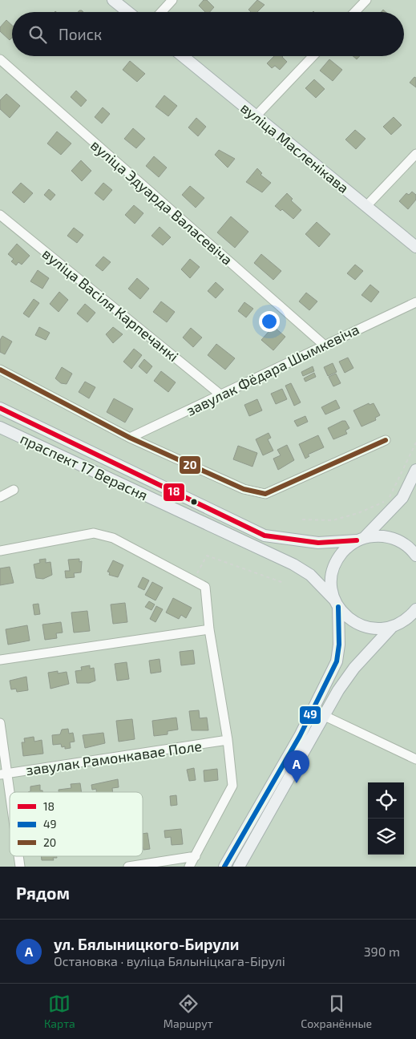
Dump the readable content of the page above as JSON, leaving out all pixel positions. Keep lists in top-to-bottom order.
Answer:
{
  "streets": {
    "main road": ["вуліца Масленікава", "праспект 17 Верасня"],
    "street": [
      "вуліца Эдуарда Валасевіча",
      "вуліца Васіля Карпечанкі",
      "завулак Фёдара Шымкевіча",
      "завулак Рамонкавае Поле"
    ]
  },
  "crossings": [
    ["вуліца Эдуарда Валасевіча", "завулак Фёдара Шымкевіча"],
    ["вуліца Васіля Карпечанкі", "завулак Фёдара Шымкевіча"]
  ],
  "lines": ["transit line 20", "transit line 18", "transit line 49"],
  "legend": ["18", "49", "20"],
  "page": {
    "search": "Поиск",
    "pins": "A",
    "heading": "Рядом",
    "list": [
      {
        "mark": "A",
        "name": "ул. Бялыницкого-Бирули",
        "note": "Остановка · вуліца Бялыніцкага-Бірулі",
        "value": "390 m"
      }
    ],
    "nav": ["Карта", "Маршрут", "Сохранённые"]
  }
}
